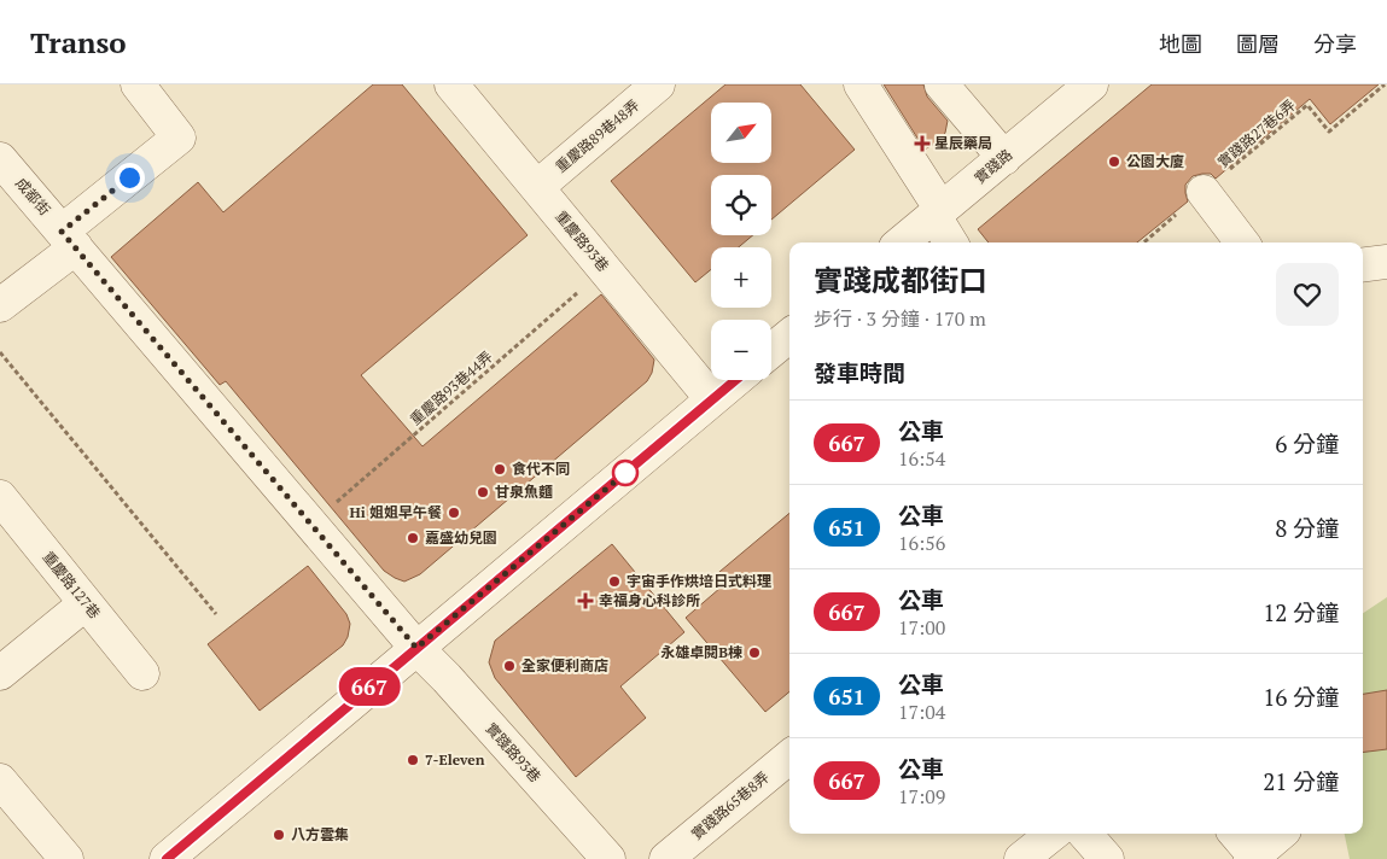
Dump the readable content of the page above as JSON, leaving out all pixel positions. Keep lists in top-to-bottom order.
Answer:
{
  "streets": {
    "street": [
      "重慶路89巷48弄",
      "實踐路",
      "成都街",
      "重慶路93巷",
      "重慶路127巷",
      "實踐路93巷",
      "實踐路65巷8弄"
    ],
    "path": ["實踐路27巷6弄", "重慶路93巷44弄"]
  },
  "crossings": [
    ["重慶路89巷48弄", "重慶路93巷"],
    ["成都街", "重慶路93巷44弄"],
    ["成都街", "實踐路93巷"],
    ["重慶路93巷", "重慶路93巷44弄"]
  ],
  "places": {
    "health": ["星辰藥局", "幸福身心科診所"],
    "other": [
      "公園大廈",
      "食代不同",
      "甘泉魚麵",
      "Hi 姐姐早午餐",
      "嘉盛幼兒園",
      "宇宙手作烘培日式料理",
      "永雄卓閱B棟",
      "全家便利商店",
      "7-Eleven",
      "八方雲集"
    ]
  },
  "lines": ["bus line 667"],
  "north": "top right",
  "page": {
    "header": "Transo",
    "nav": ["地圖", "圖層", "分享"],
    "on_map": "667",
    "map_buttons": ["+", "−"],
    "heading": [
      ["實踐成都街口", "步行 · 3 分鐘 · 170 m"],
      "發車時間"
    ],
    "list": [
      {
        "mark": "667",
        "name": "公車",
        "note": "16:54",
        "value": "6 分鐘"
      },
      {
        "mark": "651",
        "name": "公車",
        "note": "16:56",
        "value": "8 分鐘"
      },
      {
        "mark": "667",
        "name": "公車",
        "note": "17:00",
        "value": "12 分鐘"
      },
      {
        "mark": "651",
        "name": "公車",
        "note": "17:04",
        "value": "16 分鐘"
      },
      {
        "mark": "667",
        "name": "公車",
        "note": "17:09",
        "value": "21 分鐘"
      }
    ]
  }
}
